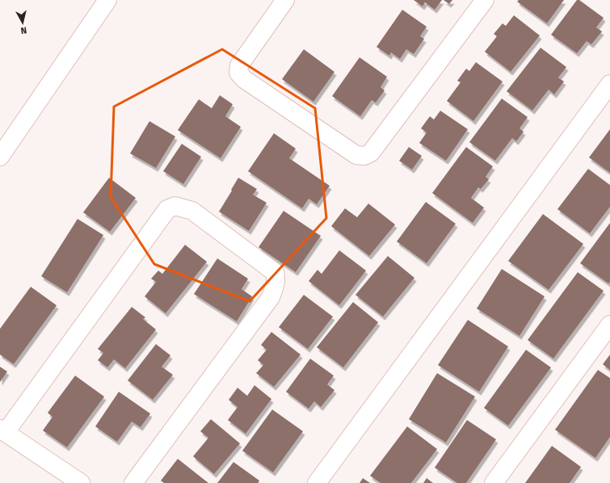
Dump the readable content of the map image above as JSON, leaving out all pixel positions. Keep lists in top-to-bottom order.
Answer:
{
  "north": "bottom"
}
